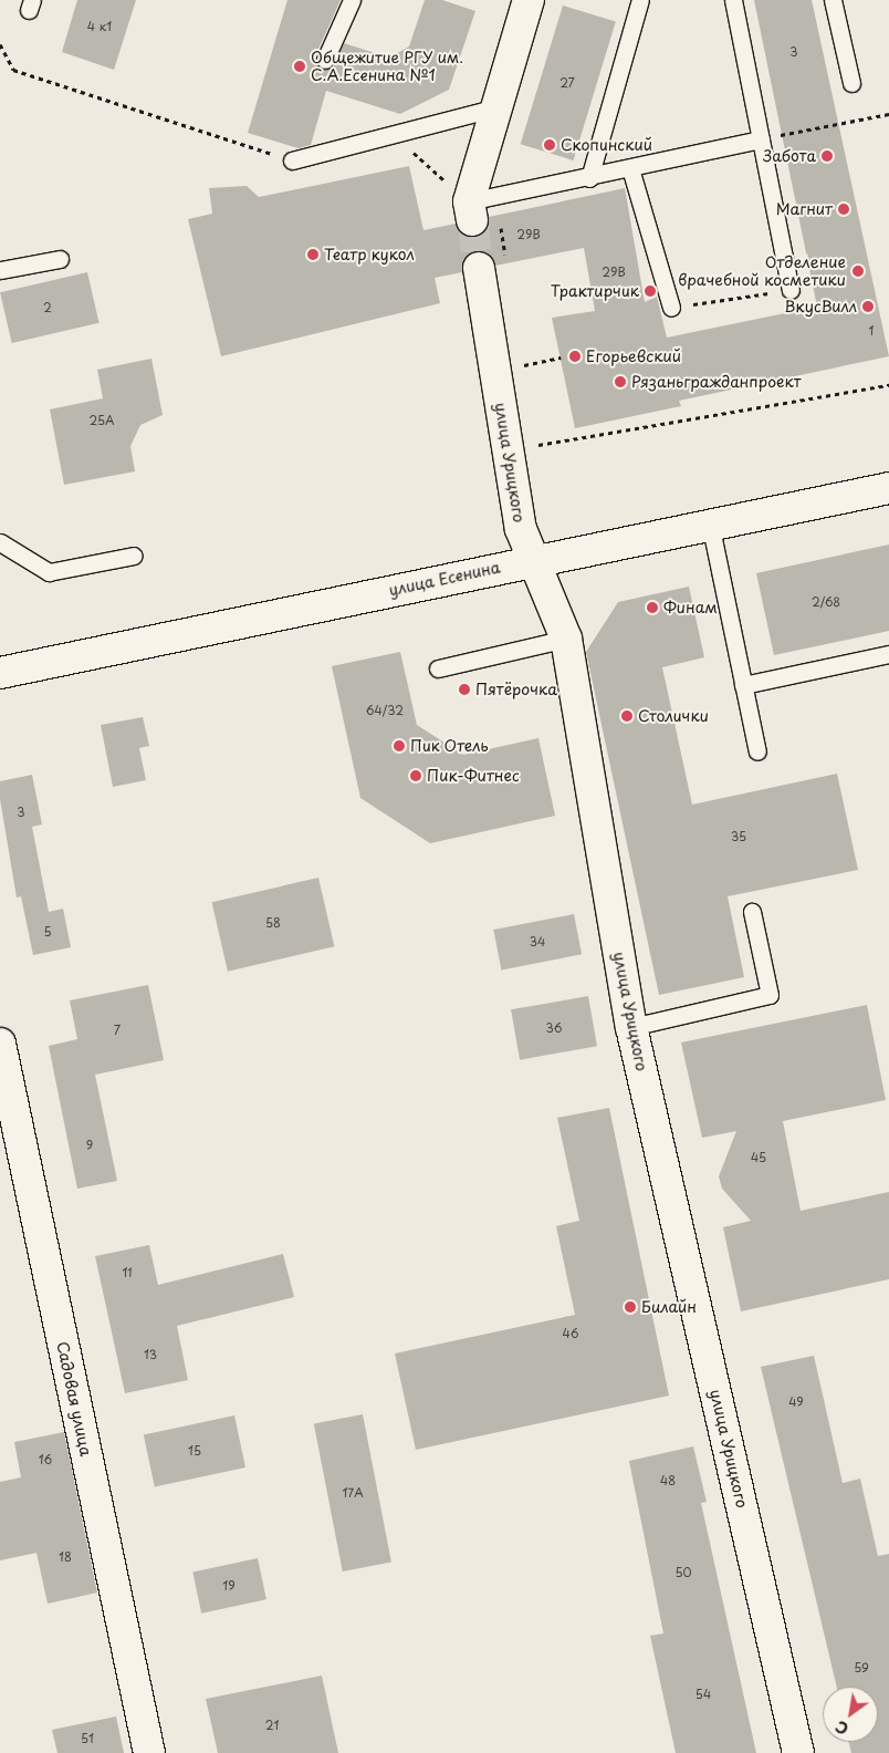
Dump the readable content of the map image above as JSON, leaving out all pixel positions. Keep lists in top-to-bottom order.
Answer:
{
  "streets": {
    "street": ["улица Урицкого", "улица Есенина", "Садовая улица"]
  },
  "crossings": [
    ["улица Урицкого", "улица Есенина"]
  ],
  "places": [
    "Общежитие РГУ им. С.А.Есенина №1",
    "Скопинский",
    "Забота",
    "Магнит",
    "Театр кукол",
    "Отделение врачебной косметики",
    "Трактирчик",
    "ВкусВилл",
    "Егорьевский",
    "Рязаньгражданпроект",
    "Финам",
    "Пятёрочка",
    "Столички",
    "Пик Отель",
    "Пик-Фитнес",
    "Билайн"
  ],
  "house_numbers": [
    "4 к1",
    "3",
    "27",
    "29В",
    "29В",
    "2",
    "1",
    "25А",
    "2/68",
    "64/32",
    "3",
    "35",
    "58",
    "5",
    "34",
    "36",
    "7",
    "9",
    "45",
    "11",
    "46",
    "13",
    "49",
    "15",
    "16",
    "48",
    "17А",
    "18",
    "50",
    "19",
    "59",
    "54",
    "21",
    "51"
  ],
  "north": "bottom left"
}
